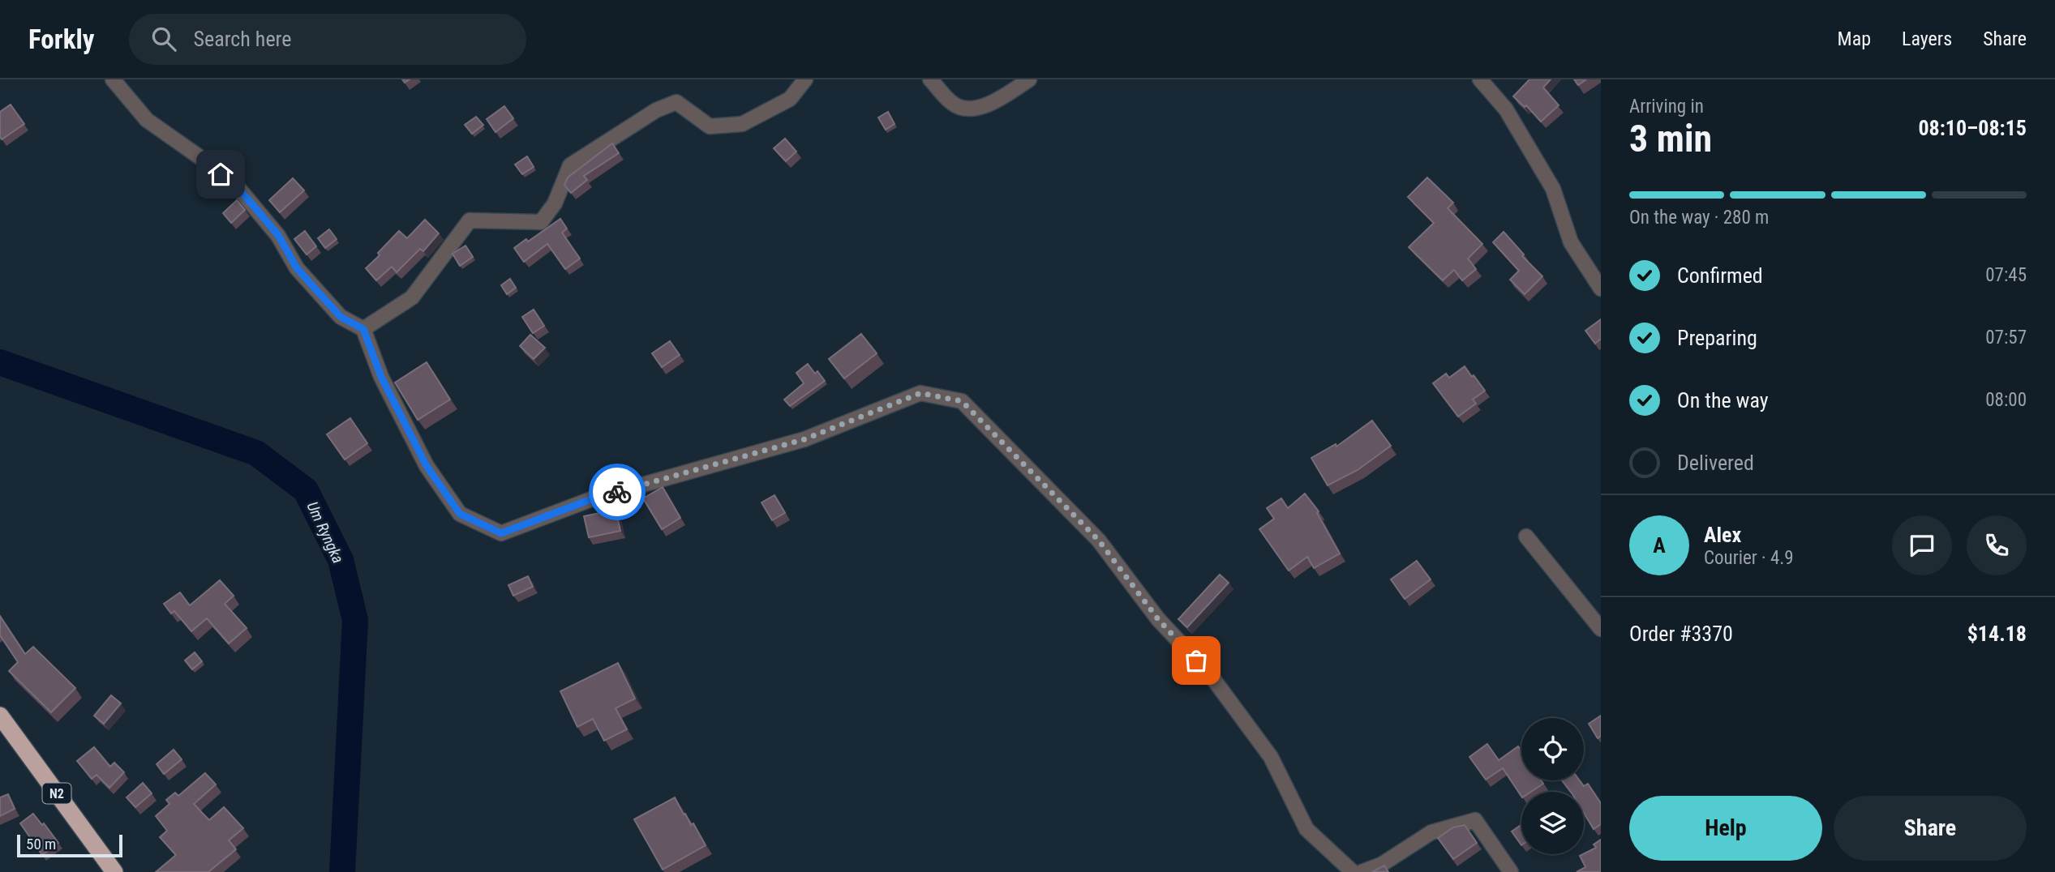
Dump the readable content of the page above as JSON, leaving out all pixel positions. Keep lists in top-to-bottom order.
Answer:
{
  "streets": {
    "highway": ["N2"]
  },
  "water": ["Um Ryngka"],
  "scale_bar": "50 m",
  "page": {
    "header": "Forkly",
    "search": "Search here",
    "nav": ["Map", "Layers", "Share"],
    "heading": ["3 min", "Arriving in", "08:10–08:15"],
    "panel": [
      "Alex",
      "Courier · 4.9",
      "Order #3370",
      "$14.18"
    ],
    "bar": "On the way · 280 m",
    "list": [
      ["Confirmed", "07:45"],
      ["Preparing", "07:57"],
      ["On the way", "08:00"],
      "Delivered"
    ],
    "round": "A",
    "buttons": ["Help", "Share"],
    "scale": "50 m"
  }
}
